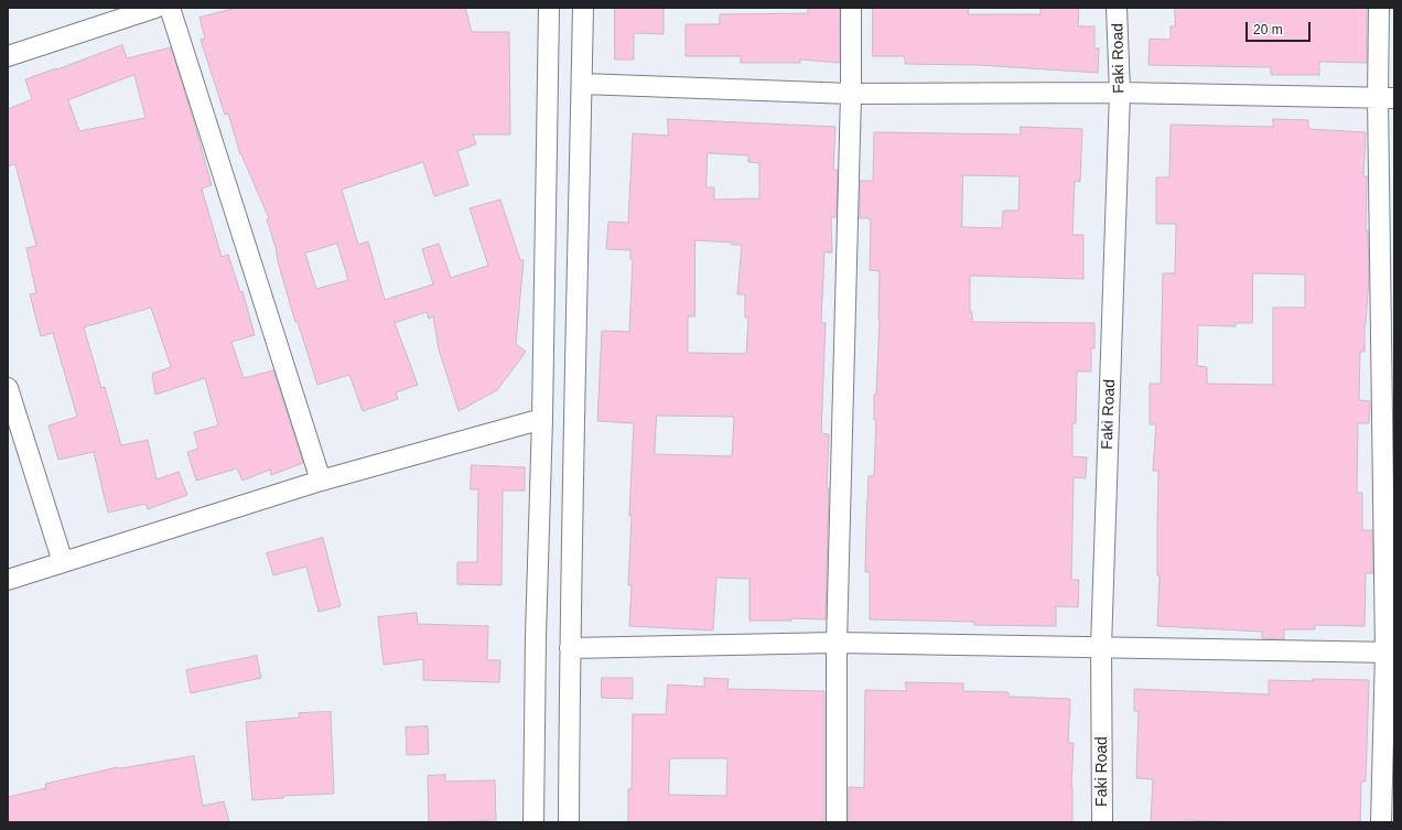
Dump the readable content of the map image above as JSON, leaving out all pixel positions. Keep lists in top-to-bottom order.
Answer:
{
  "streets": {
    "street": ["Faki Road"]
  },
  "scale_bar": "20 m"
}
